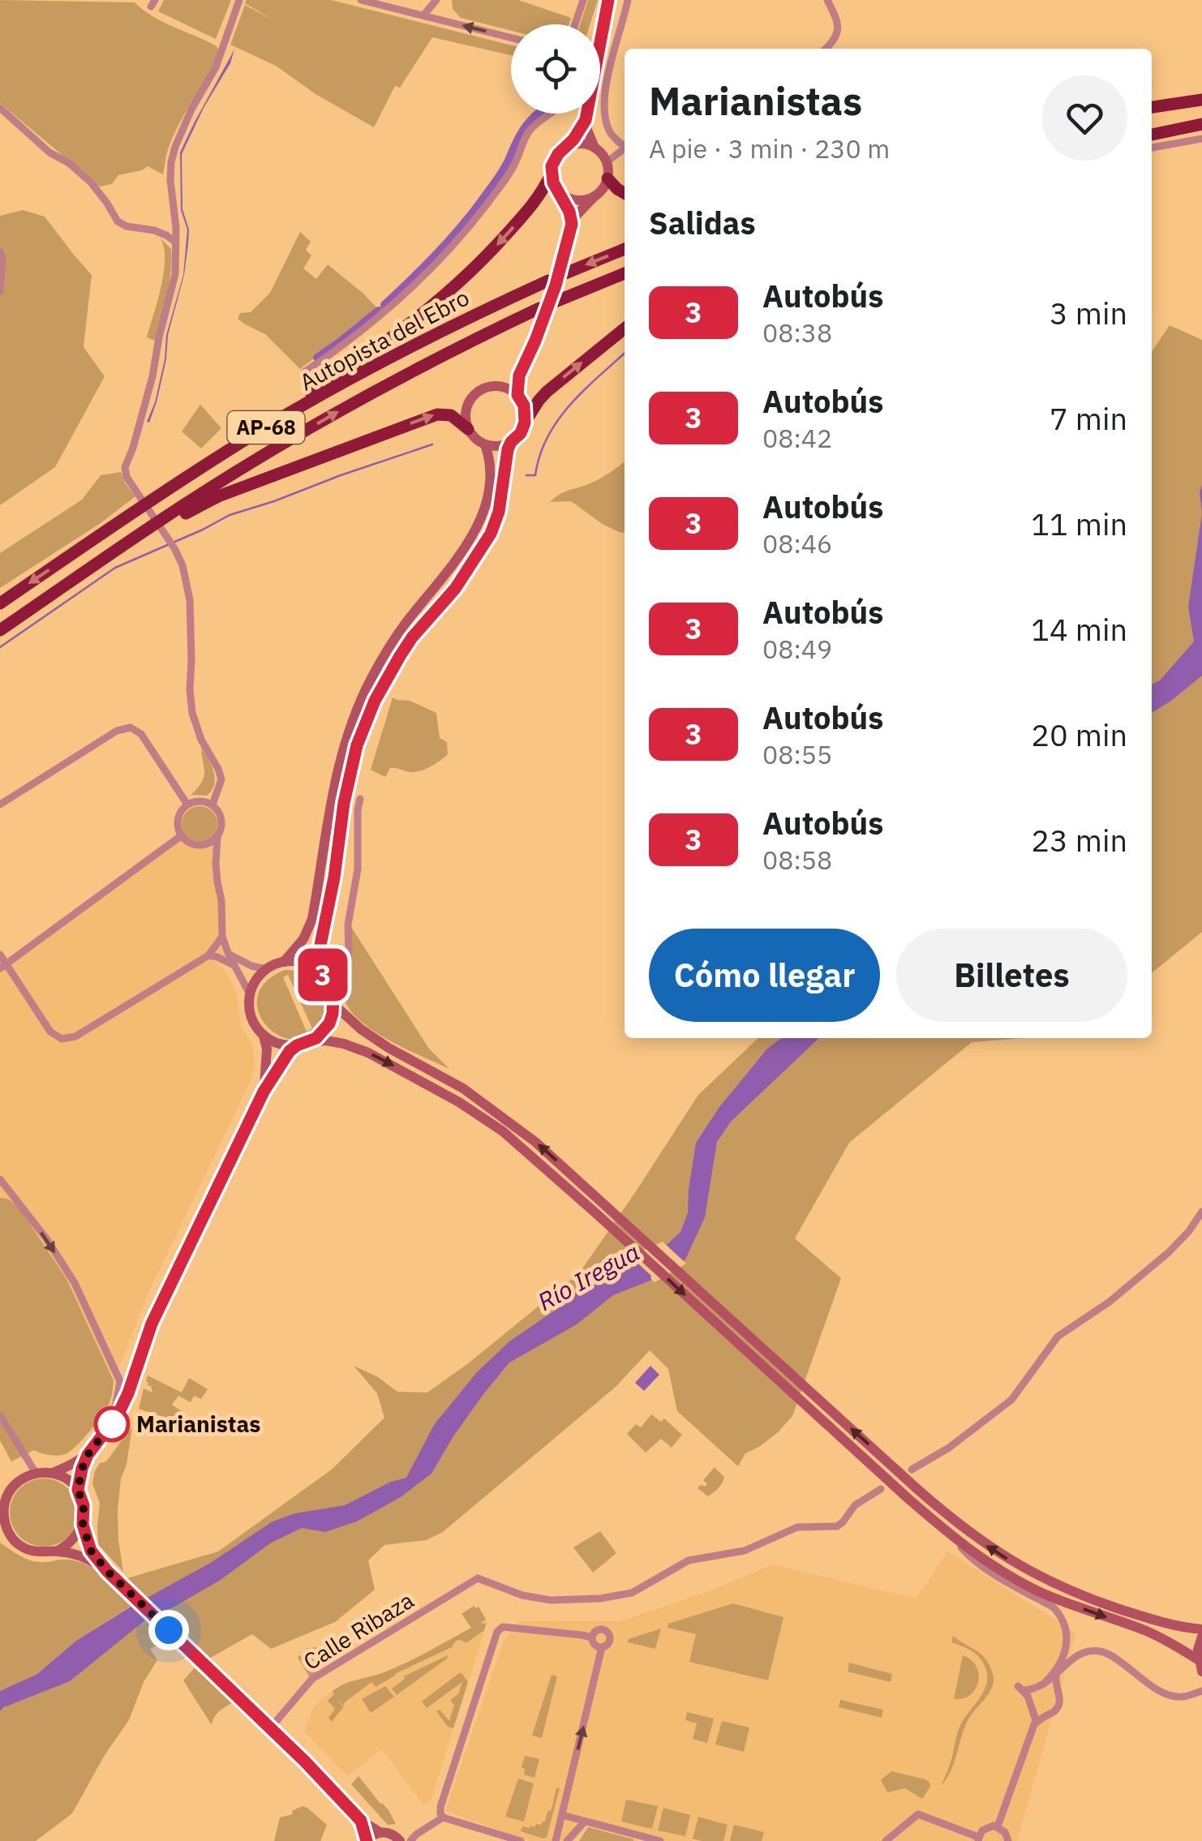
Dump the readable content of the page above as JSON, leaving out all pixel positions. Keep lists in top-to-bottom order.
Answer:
{
  "streets": {
    "highway": ["Autopista del Ebro", "AP-68"],
    "street": ["Calle Ribaza"]
  },
  "water": ["Río Iregua"],
  "places": ["Marianistas"],
  "lines": ["bus line 3"],
  "page": {
    "on_map": "3",
    "heading": [
      ["Marianistas", "A pie · 3 min · 230 m"],
      "Salidas"
    ],
    "list": [
      {
        "mark": "3",
        "name": "Autobús",
        "note": "08:38",
        "value": "3 min"
      },
      {
        "mark": "3",
        "name": "Autobús",
        "note": "08:42",
        "value": "7 min"
      },
      {
        "mark": "3",
        "name": "Autobús",
        "note": "08:46",
        "value": "11 min"
      },
      {
        "mark": "3",
        "name": "Autobús",
        "note": "08:49",
        "value": "14 min"
      },
      {
        "mark": "3",
        "name": "Autobús",
        "note": "08:55",
        "value": "20 min"
      },
      {
        "mark": "3",
        "name": "Autobús",
        "note": "08:58",
        "value": "23 min"
      }
    ],
    "buttons": ["Cómo llegar", "Billetes"]
  }
}
